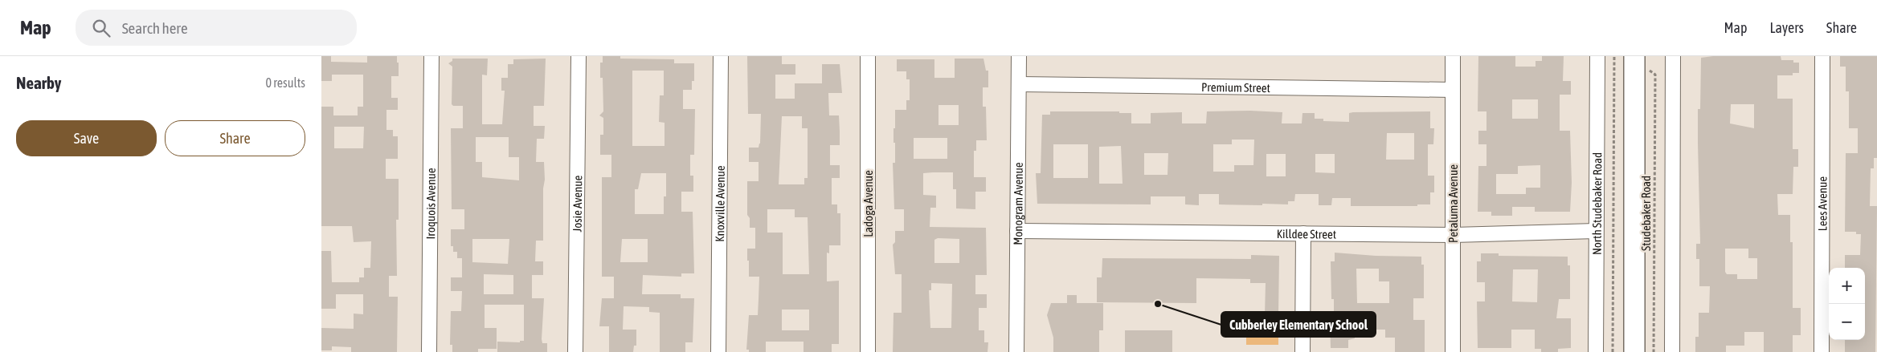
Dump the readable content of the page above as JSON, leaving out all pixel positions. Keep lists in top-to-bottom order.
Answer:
{
  "streets": {
    "street": [
      "Premium Street",
      "Iroquois Avenue",
      "Josie Avenue",
      "Knoxville Avenue",
      "Ladoga Avenue",
      "Monogram Avenue",
      "Petaluma Avenue",
      "North Studebaker Road",
      "Lees Avenue",
      "Killdee Street"
    ],
    "path": ["Studebaker Road"]
  },
  "crossings": [
    ["Premium Street", "Monogram Avenue"],
    ["Premium Street", "Petaluma Avenue"],
    ["Monogram Avenue", "Killdee Street"],
    ["Petaluma Avenue", "Killdee Street"],
    ["North Studebaker Road", "Killdee Street"]
  ],
  "places": ["Cubberley Elementary School"],
  "page": {
    "header": "Map",
    "search": "Search here",
    "nav": ["Map", "Layers", "Share"],
    "heading": ["Nearby", "0 results"],
    "buttons": ["Save", "Share"],
    "map_buttons": ["+", "−"]
  }
}
